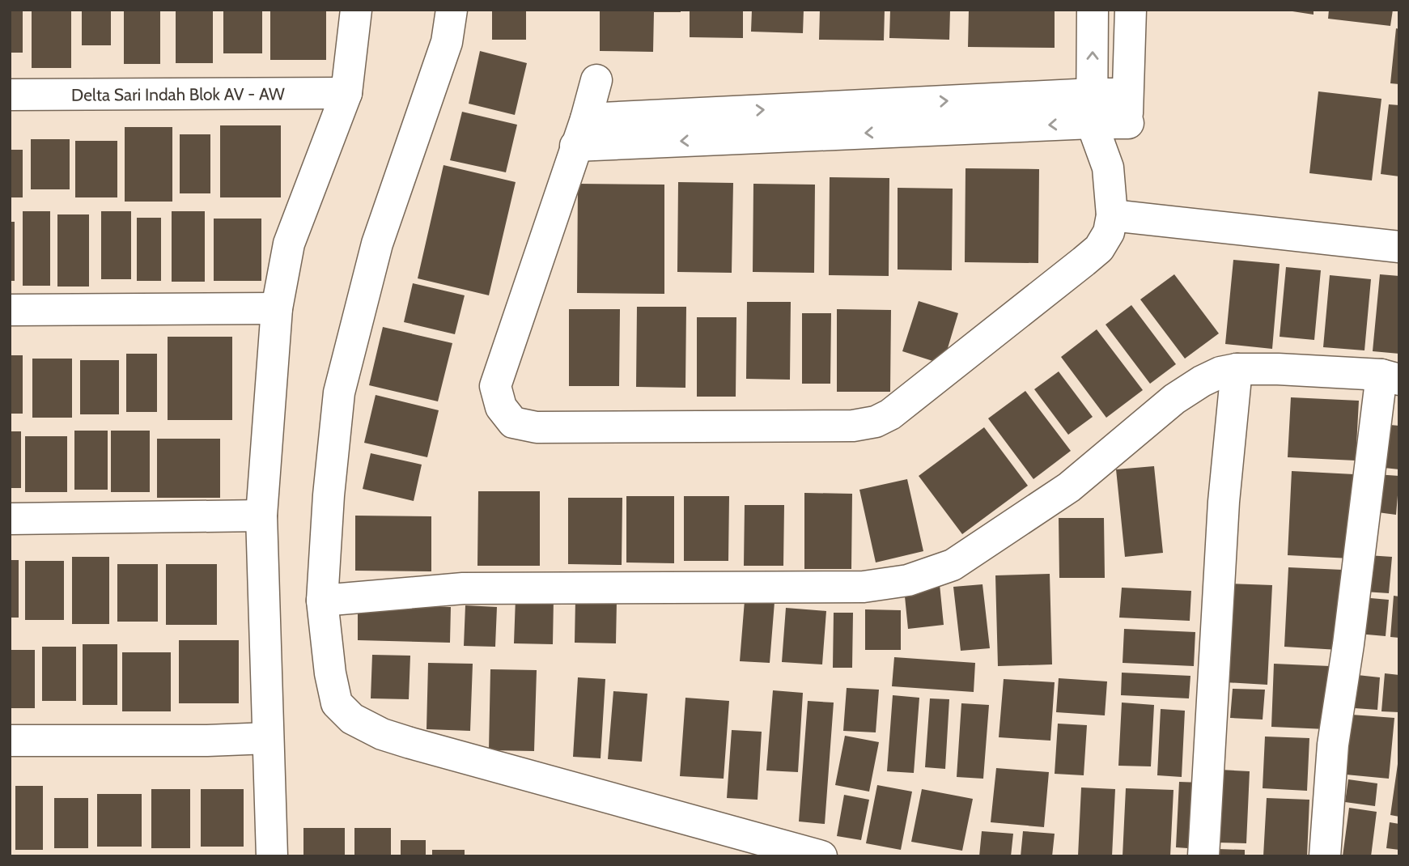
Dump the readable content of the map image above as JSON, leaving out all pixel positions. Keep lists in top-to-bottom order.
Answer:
{
  "streets": {
    "street": ["Delta Sari Indah Blok AV - AW"]
  }
}
